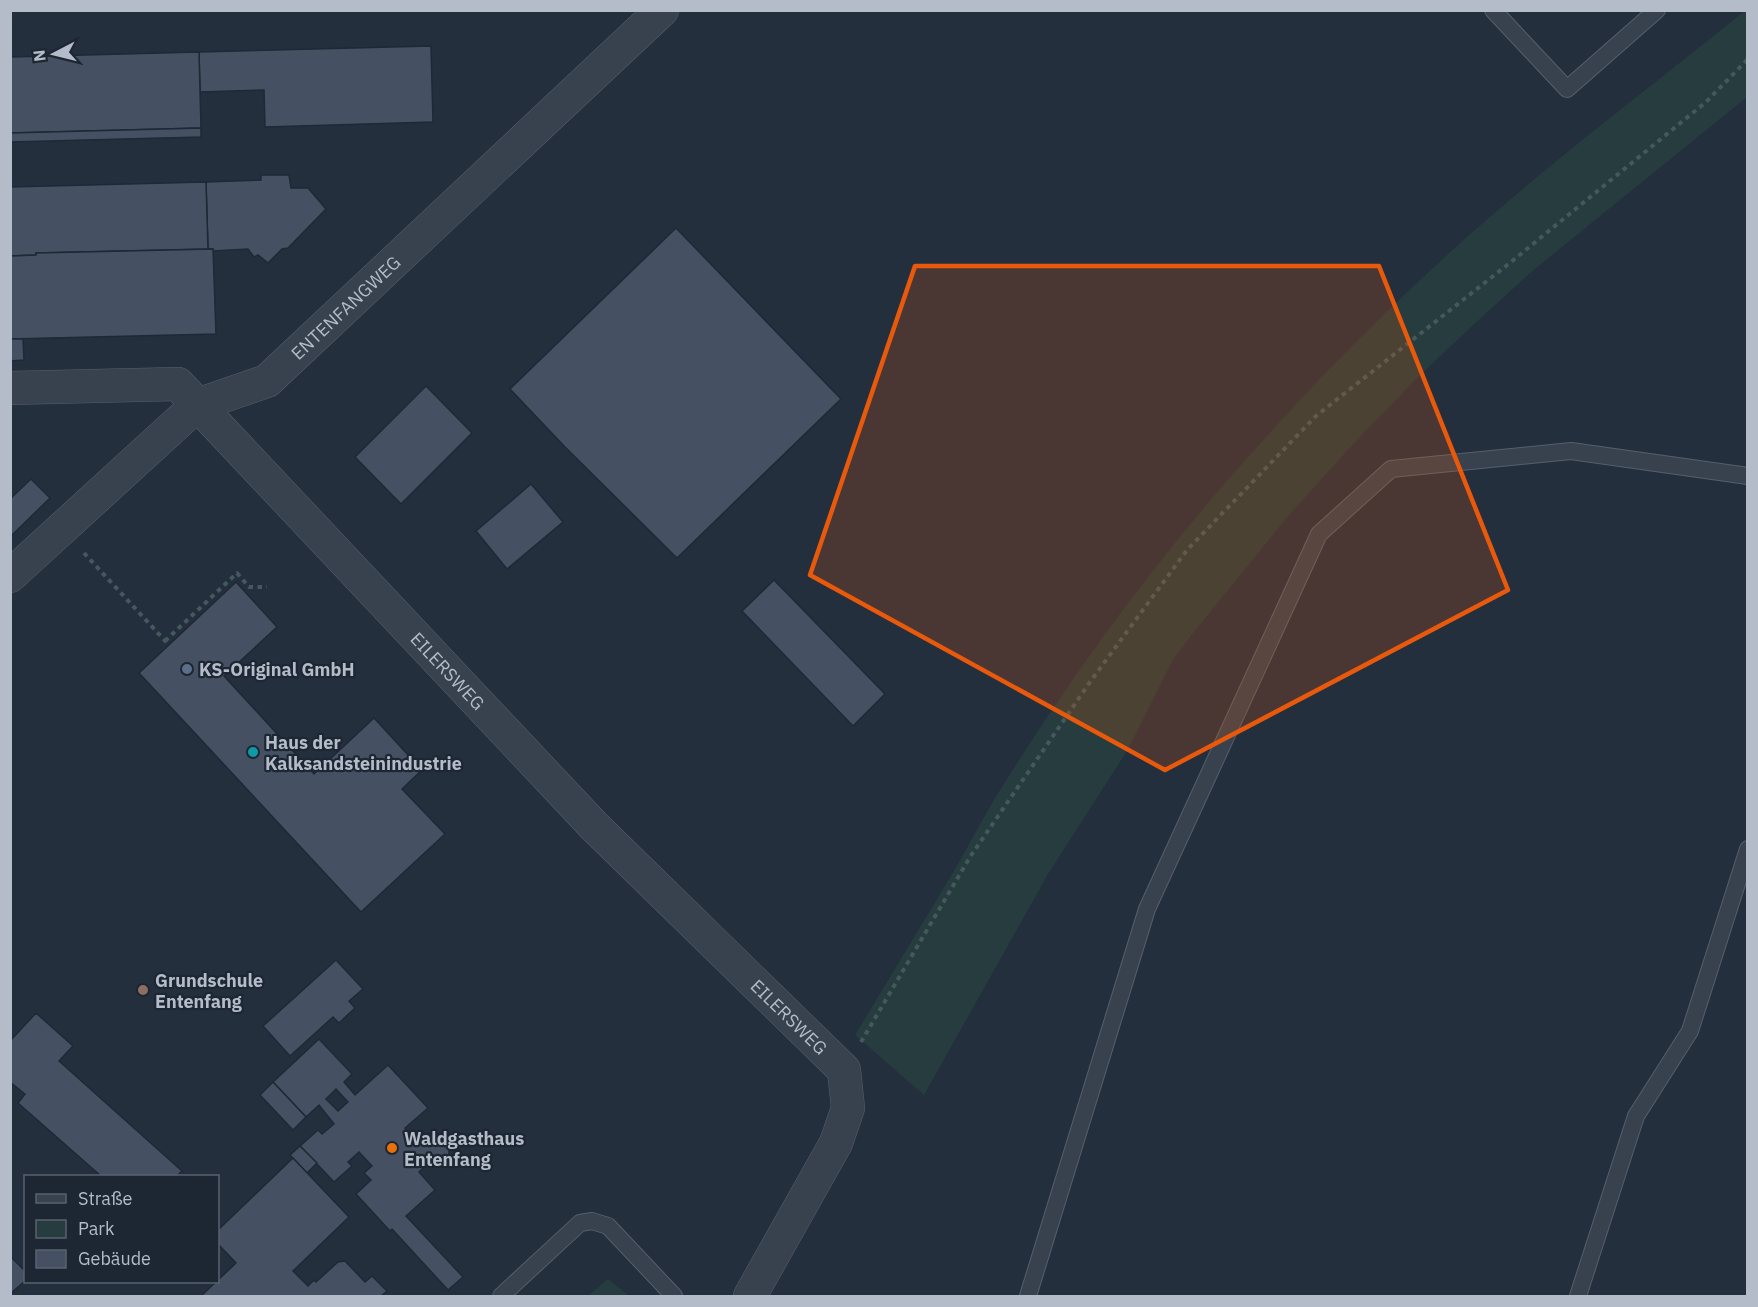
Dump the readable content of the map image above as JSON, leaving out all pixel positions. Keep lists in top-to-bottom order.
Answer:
{
  "streets": {
    "street": ["ENTENFANGWEG", "EILERSWEG"]
  },
  "crossings": [
    ["ENTENFANGWEG", "EILERSWEG"]
  ],
  "places": [
    "KS-Original GmbH",
    "Haus der Kalksandsteinindustrie",
    "Grundschule Entenfang",
    "Waldgasthaus Entenfang"
  ],
  "legend": ["Straße", "Park", "Gebäude"],
  "north": "left"
}
